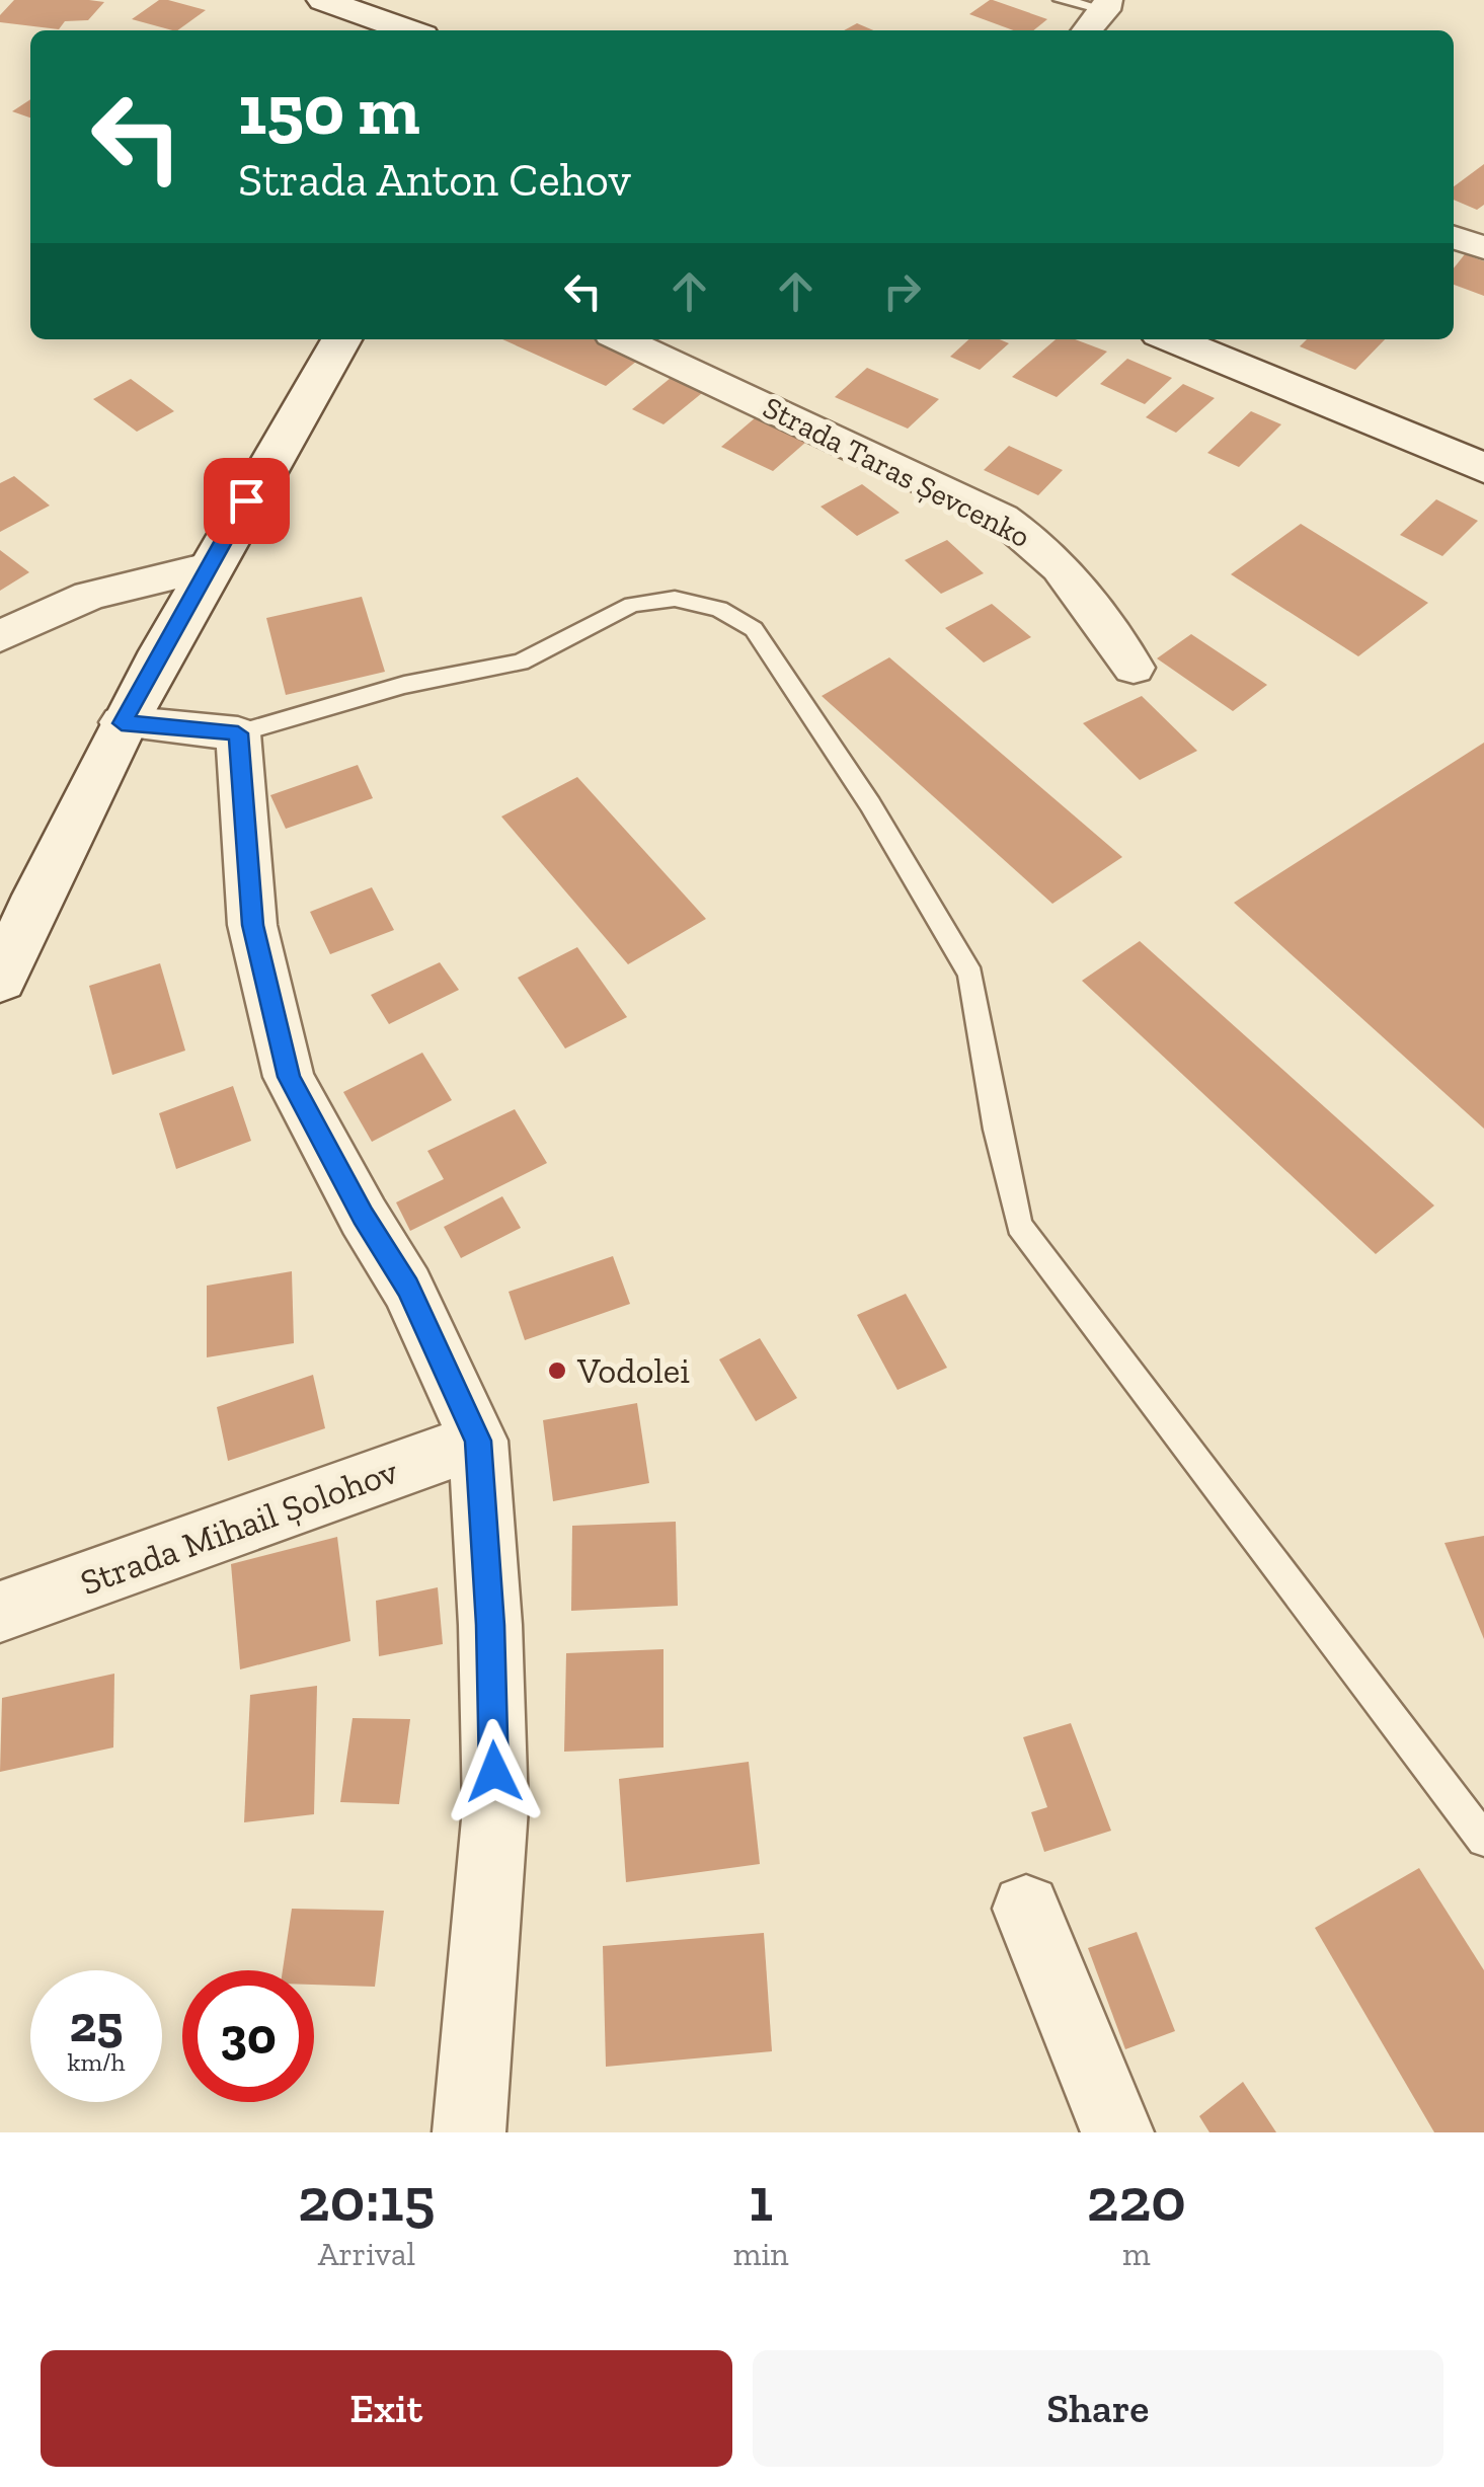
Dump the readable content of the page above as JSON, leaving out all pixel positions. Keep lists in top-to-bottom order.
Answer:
{
  "streets": {
    "street": ["Strada Taras Șevcenko", "Strada Mihail Șolohov"]
  },
  "places": ["Vodolei"],
  "page": {
    "turn": ["150 m", "Strada Anton Cehov"],
    "speed": "25 km/h",
    "limit": "30",
    "eta": [
      "20:15",
      "Arrival",
      "1",
      "min",
      "220",
      "m"
    ],
    "buttons": ["Exit", "Share"]
  }
}
